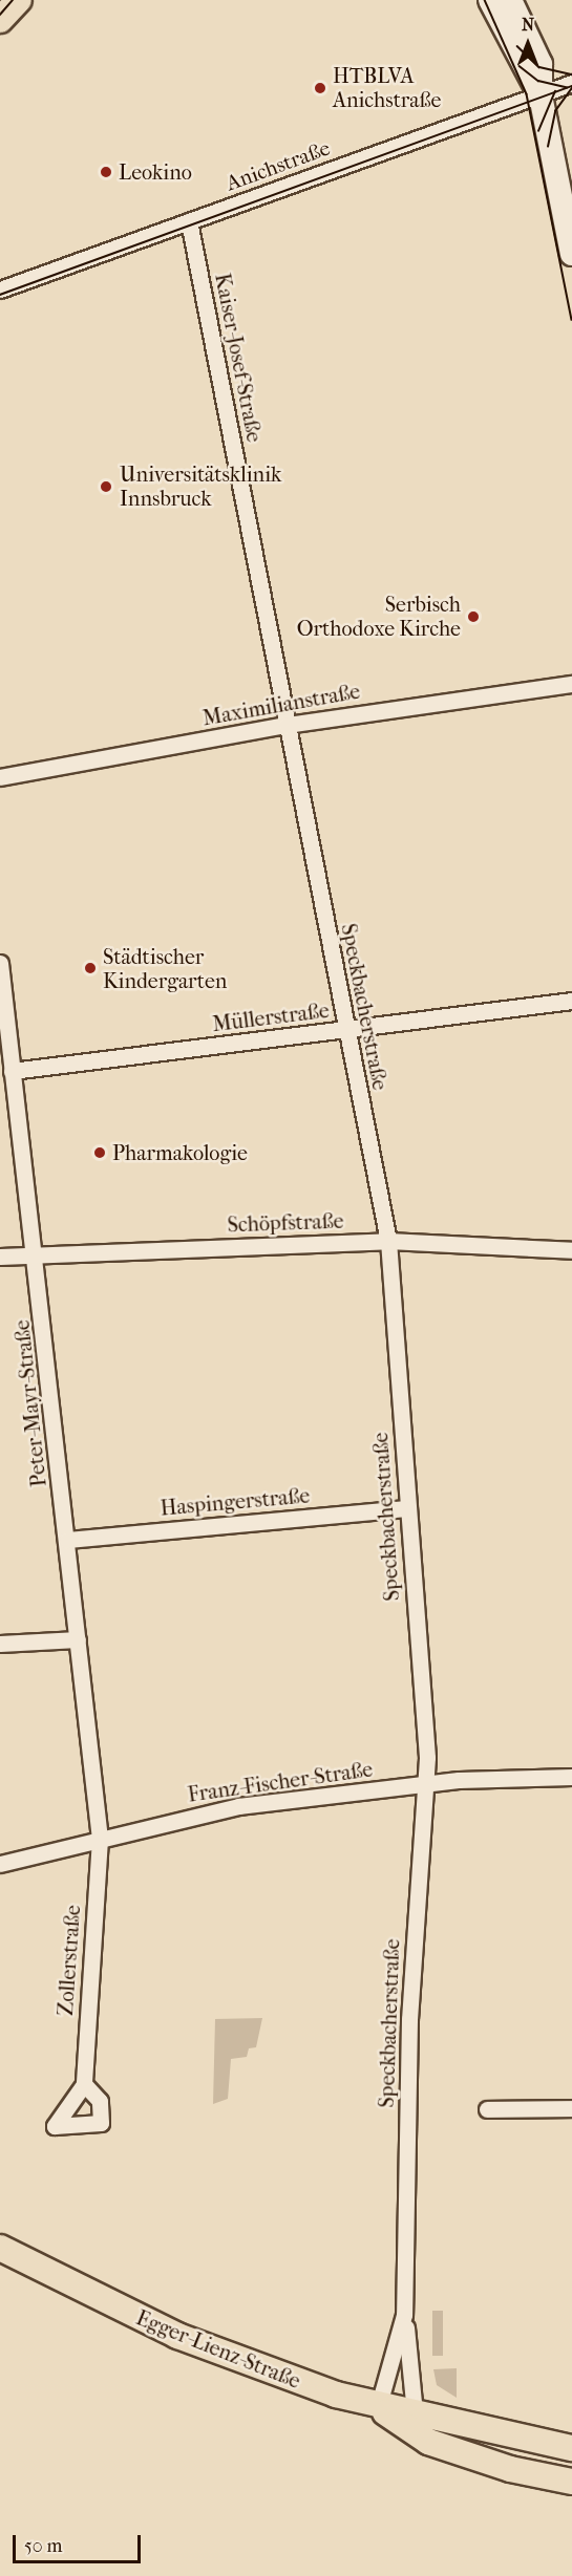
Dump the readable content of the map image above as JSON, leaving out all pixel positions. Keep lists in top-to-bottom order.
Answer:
{
  "streets": {
    "main road": ["Egger-Lienz-Straße"],
    "street": [
      "Anichstraße",
      "Kaiser-Josef-Straße",
      "Maximilianstraße",
      "Speckbacherstraße",
      "Müllerstraße",
      "Schöpfstraße",
      "Peter-Mayr-Straße",
      "Haspingerstraße",
      "Franz-Fischer-Straße",
      "Zollerstraße"
    ]
  },
  "crossings": [
    ["Anichstraße", "Kaiser-Josef-Straße"],
    ["Kaiser-Josef-Straße", "Maximilianstraße"],
    ["Kaiser-Josef-Straße", "Speckbacherstraße"],
    ["Maximilianstraße", "Speckbacherstraße"],
    ["Speckbacherstraße", "Müllerstraße"],
    ["Speckbacherstraße", "Schöpfstraße"],
    ["Speckbacherstraße", "Haspingerstraße"],
    ["Speckbacherstraße", "Franz-Fischer-Straße"],
    ["Speckbacherstraße", "Egger-Lienz-Straße"],
    ["Müllerstraße", "Peter-Mayr-Straße"],
    ["Schöpfstraße", "Peter-Mayr-Straße"],
    ["Peter-Mayr-Straße", "Haspingerstraße"],
    ["Peter-Mayr-Straße", "Franz-Fischer-Straße"],
    ["Peter-Mayr-Straße", "Zollerstraße"],
    ["Franz-Fischer-Straße", "Zollerstraße"]
  ],
  "places": [
    "HTBLVA Anichstraße",
    "Leokino",
    "Universitätsklinik Innsbruck",
    "Serbisch Orthodoxe Kirche",
    "Städtischer Kindergarten",
    "Pharmakologie"
  ],
  "scale_bar": "50 m",
  "north": "top"
}
